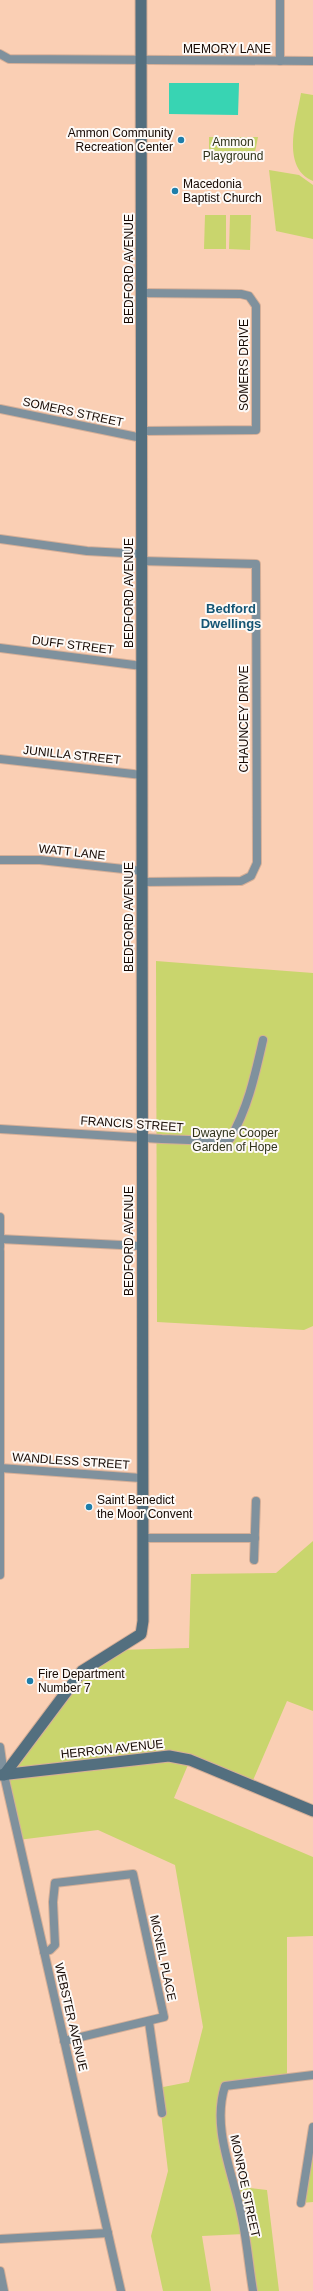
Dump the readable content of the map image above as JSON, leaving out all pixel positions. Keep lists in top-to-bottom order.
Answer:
{
  "streets": {
    "street": [
      "MEMORY LANE",
      "BEDFORD AVENUE",
      "SOMERS DRIVE",
      "SOMERS STREET",
      "DUFF STREET",
      "CHAUNCEY DRIVE",
      "JUNILLA STREET",
      "WATT LANE",
      "FRANCIS STREET",
      "WANDLESS STREET",
      "HERRON AVENUE",
      "MCNEIL PLACE",
      "WEBSTER AVENUE",
      "MONROE STREET"
    ]
  },
  "crossings": [
    ["MEMORY LANE", "BEDFORD AVENUE"],
    ["BEDFORD AVENUE", "SOMERS DRIVE"],
    ["BEDFORD AVENUE", "SOMERS STREET"],
    ["BEDFORD AVENUE", "DUFF STREET"],
    ["BEDFORD AVENUE", "CHAUNCEY DRIVE"],
    ["BEDFORD AVENUE", "JUNILLA STREET"],
    ["BEDFORD AVENUE", "WATT LANE"],
    ["BEDFORD AVENUE", "FRANCIS STREET"],
    ["BEDFORD AVENUE", "WANDLESS STREET"],
    ["BEDFORD AVENUE", "HERRON AVENUE"],
    ["BEDFORD AVENUE", "WEBSTER AVENUE"],
    ["SOMERS DRIVE", "SOMERS STREET"],
    ["CHAUNCEY DRIVE", "WATT LANE"],
    ["HERRON AVENUE", "WEBSTER AVENUE"],
    ["MCNEIL PLACE", "WEBSTER AVENUE"]
  ],
  "districts": ["Bedford Dwellings"],
  "parks": ["Ammon Playground", "Dwayne Cooper Garden of Hope"],
  "places": [
    "Ammon Community Recreation Center",
    "Macedonia Baptist Church",
    "Saint Benedict the Moor Convent",
    "Fire Department Number 7"
  ]
}
